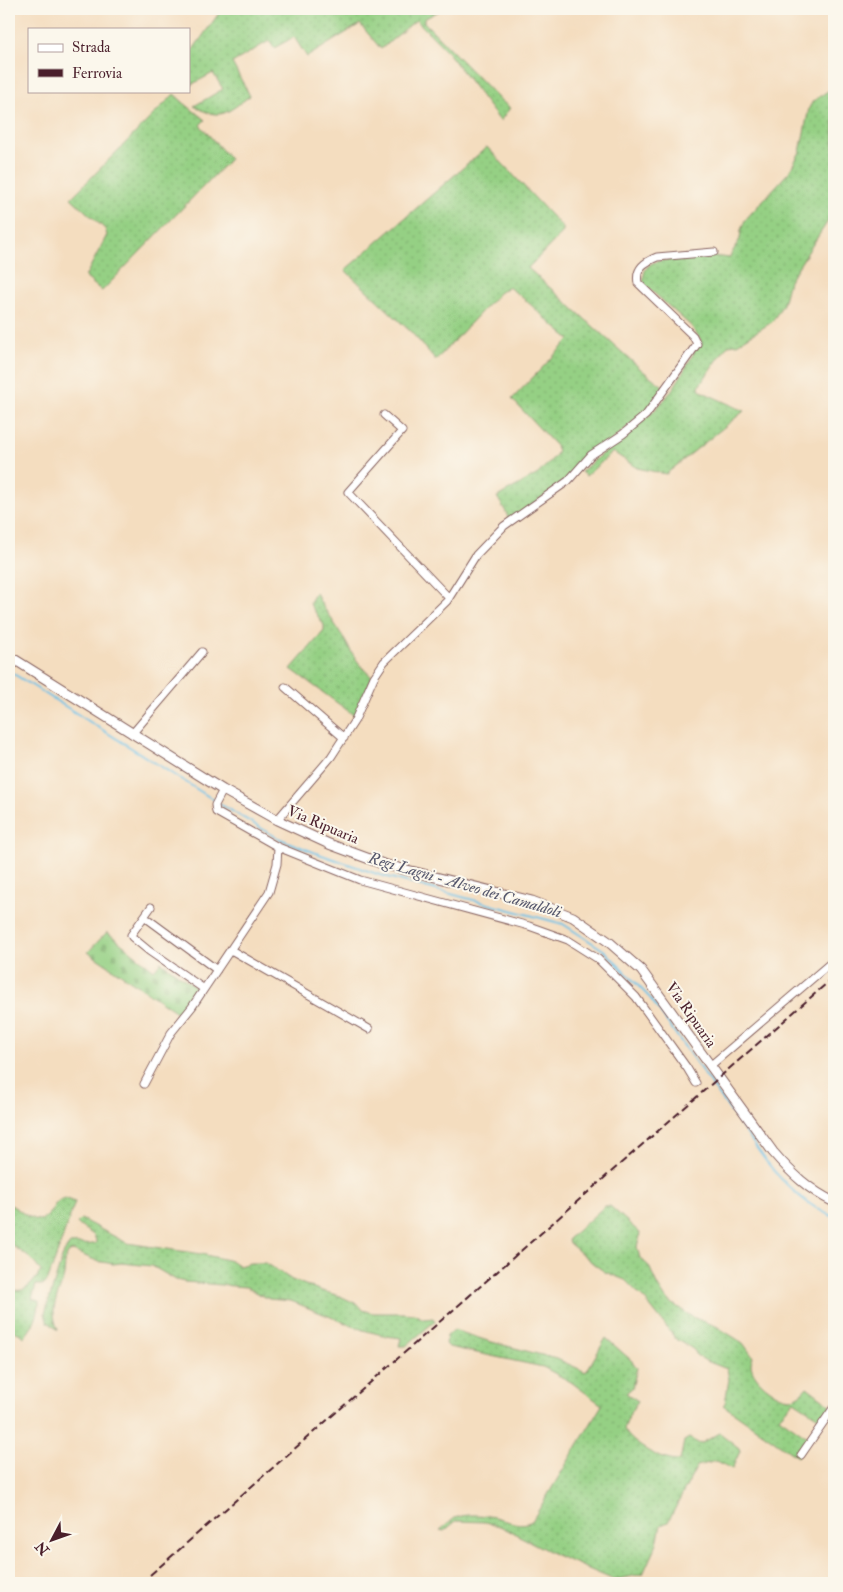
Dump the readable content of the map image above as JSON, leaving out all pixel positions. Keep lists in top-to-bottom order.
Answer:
{
  "streets": {
    "street": ["Via Ripuaria"]
  },
  "water": ["Regi Lagni - Alveo dei Camaldoli"],
  "legend": ["Strada", "Ferrovia"],
  "north": "bottom left"
}
